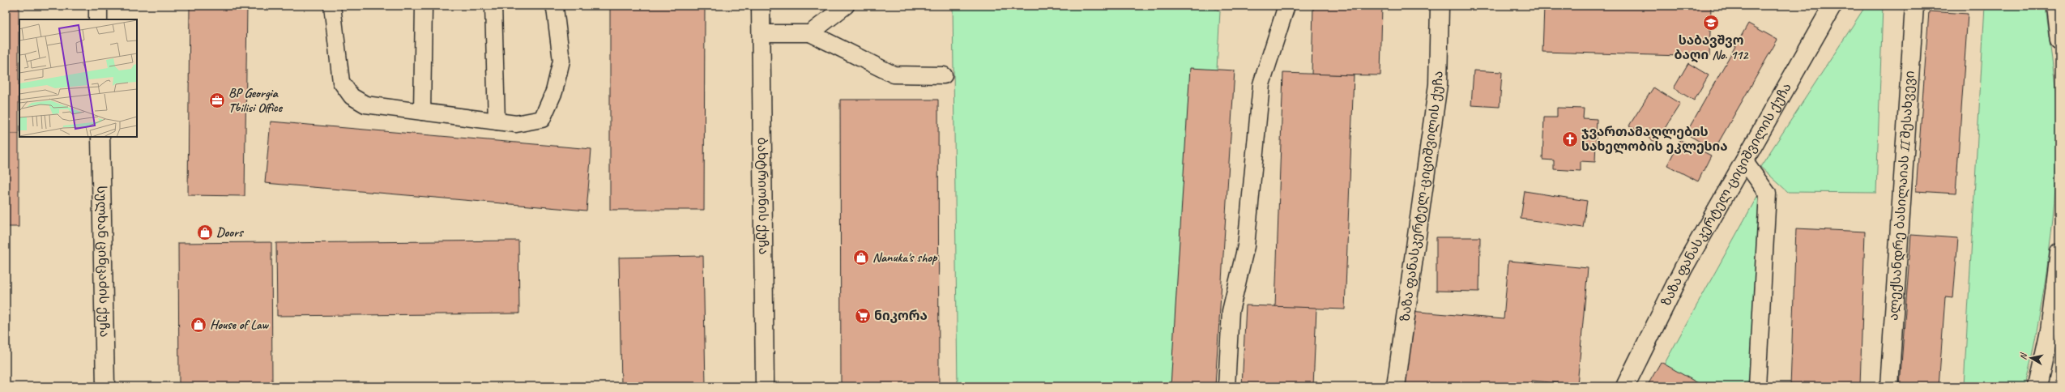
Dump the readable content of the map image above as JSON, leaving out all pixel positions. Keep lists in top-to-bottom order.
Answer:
{
  "streets": {
    "street": [
      "ზაზა ფანასკერტელ-ციციშვილის ქუჩა",
      "ბახტრიონის ქუჩა",
      "ალექსანდრე ბასილაიას II შესახვევი",
      "სულხან ცინცაძის ქუჩა"
    ]
  },
  "places": {
    "school or university": ["საბავშვო ბაღი No. 112"],
    "office": ["BP Georgia Tbilisi Office"],
    "church": ["ჯვართამაღლების სახელობის ეკლესია"],
    "shop": ["Doors", "Nanuka's shop", "House of Law"],
    "supermarket": ["ნიკორა"]
  },
  "north": "left"
}
